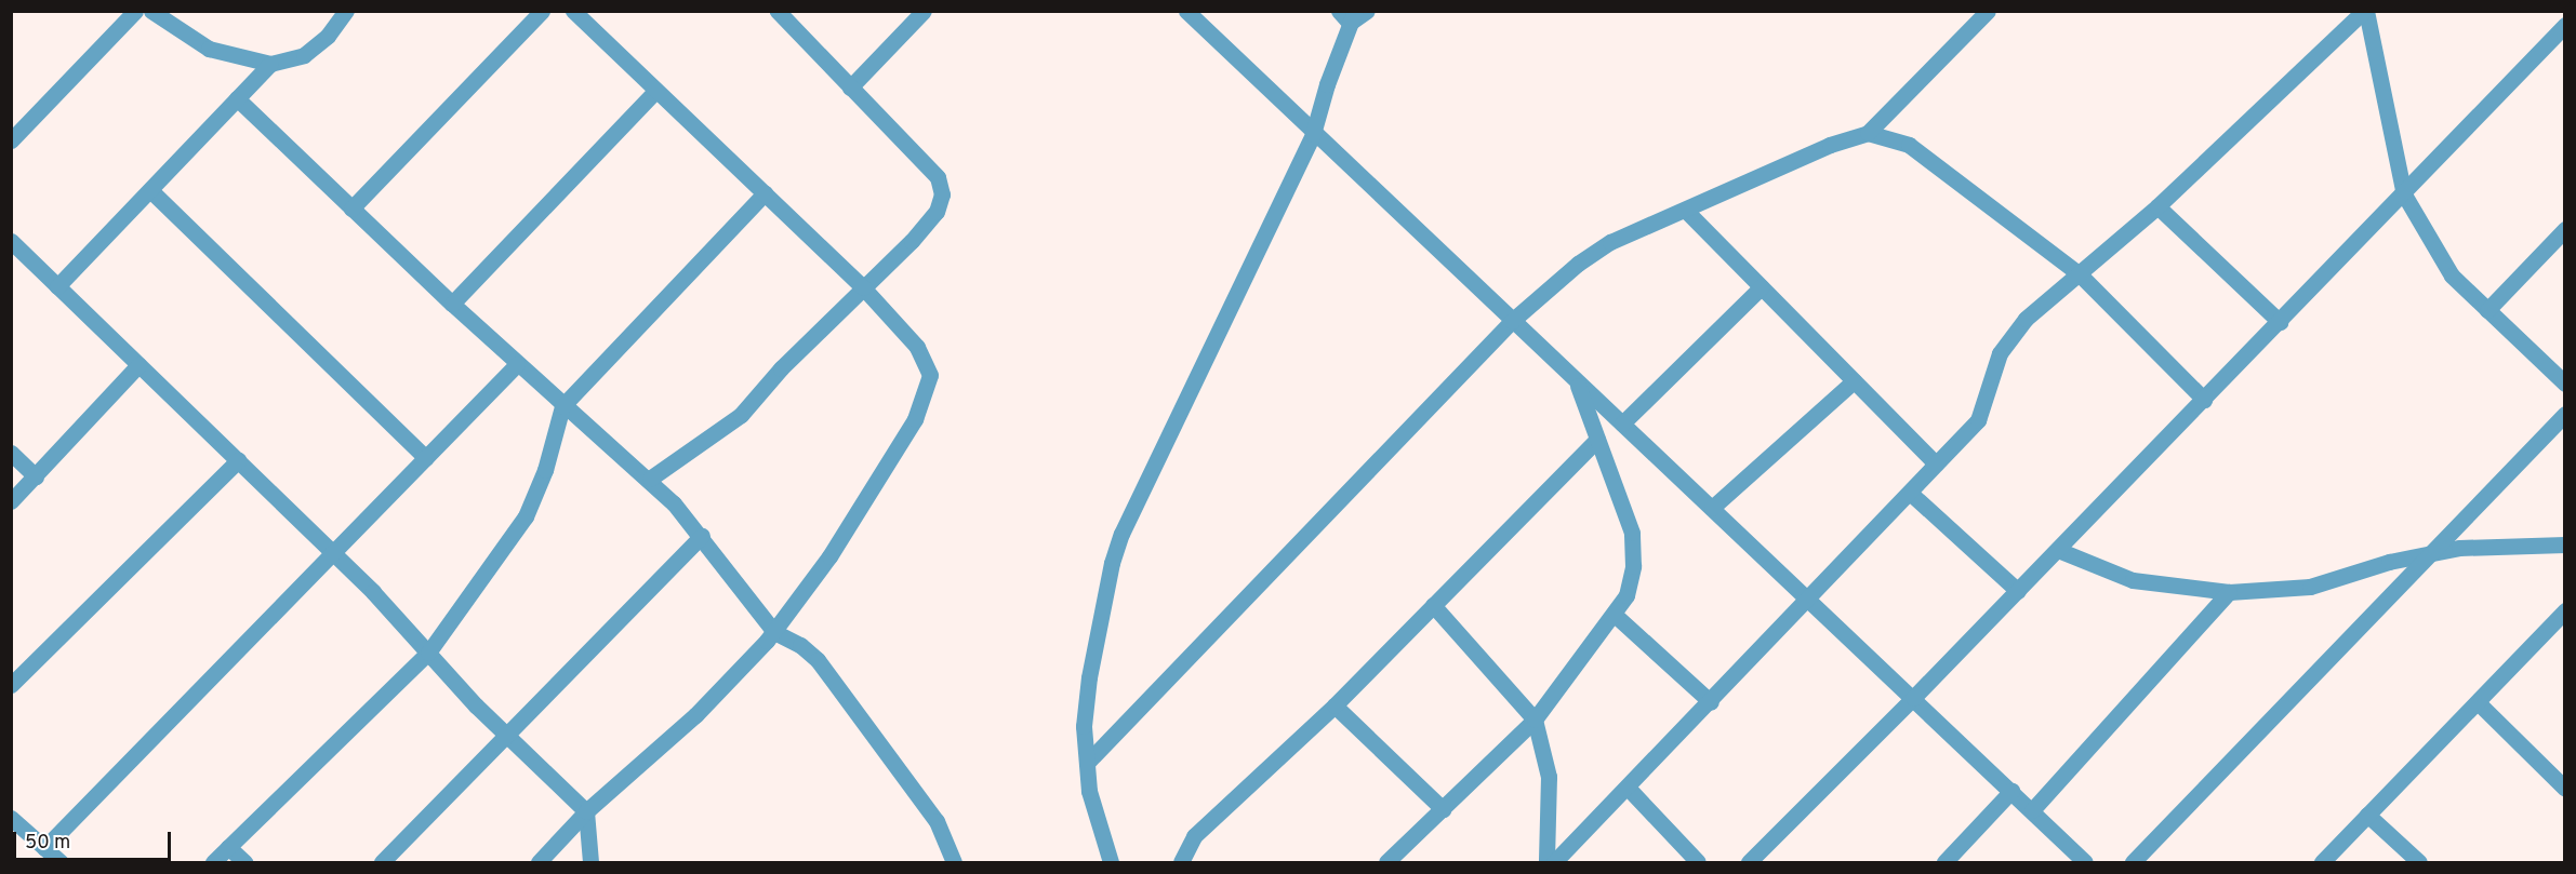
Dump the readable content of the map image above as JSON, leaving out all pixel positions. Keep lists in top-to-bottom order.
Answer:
{
  "scale_bar": "50 m"
}
